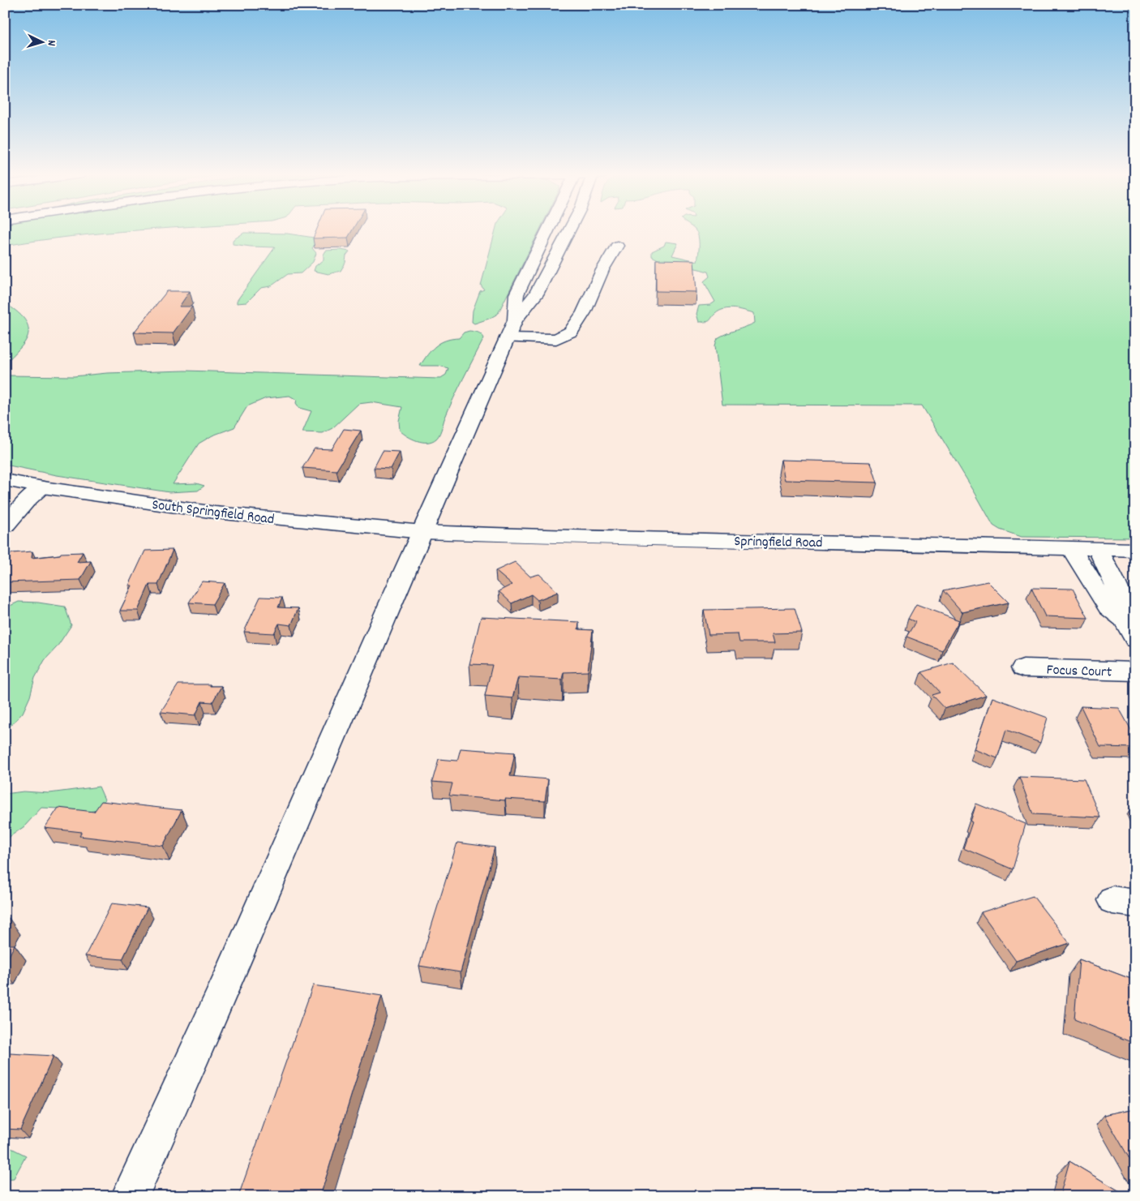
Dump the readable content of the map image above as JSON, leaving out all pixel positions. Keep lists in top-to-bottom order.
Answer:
{
  "streets": {
    "main road": ["South Springfield Road", "Springfield Road", "Focus Court"]
  },
  "crossings": [
    ["South Springfield Road", "Springfield Road"]
  ],
  "north": "right"
}
